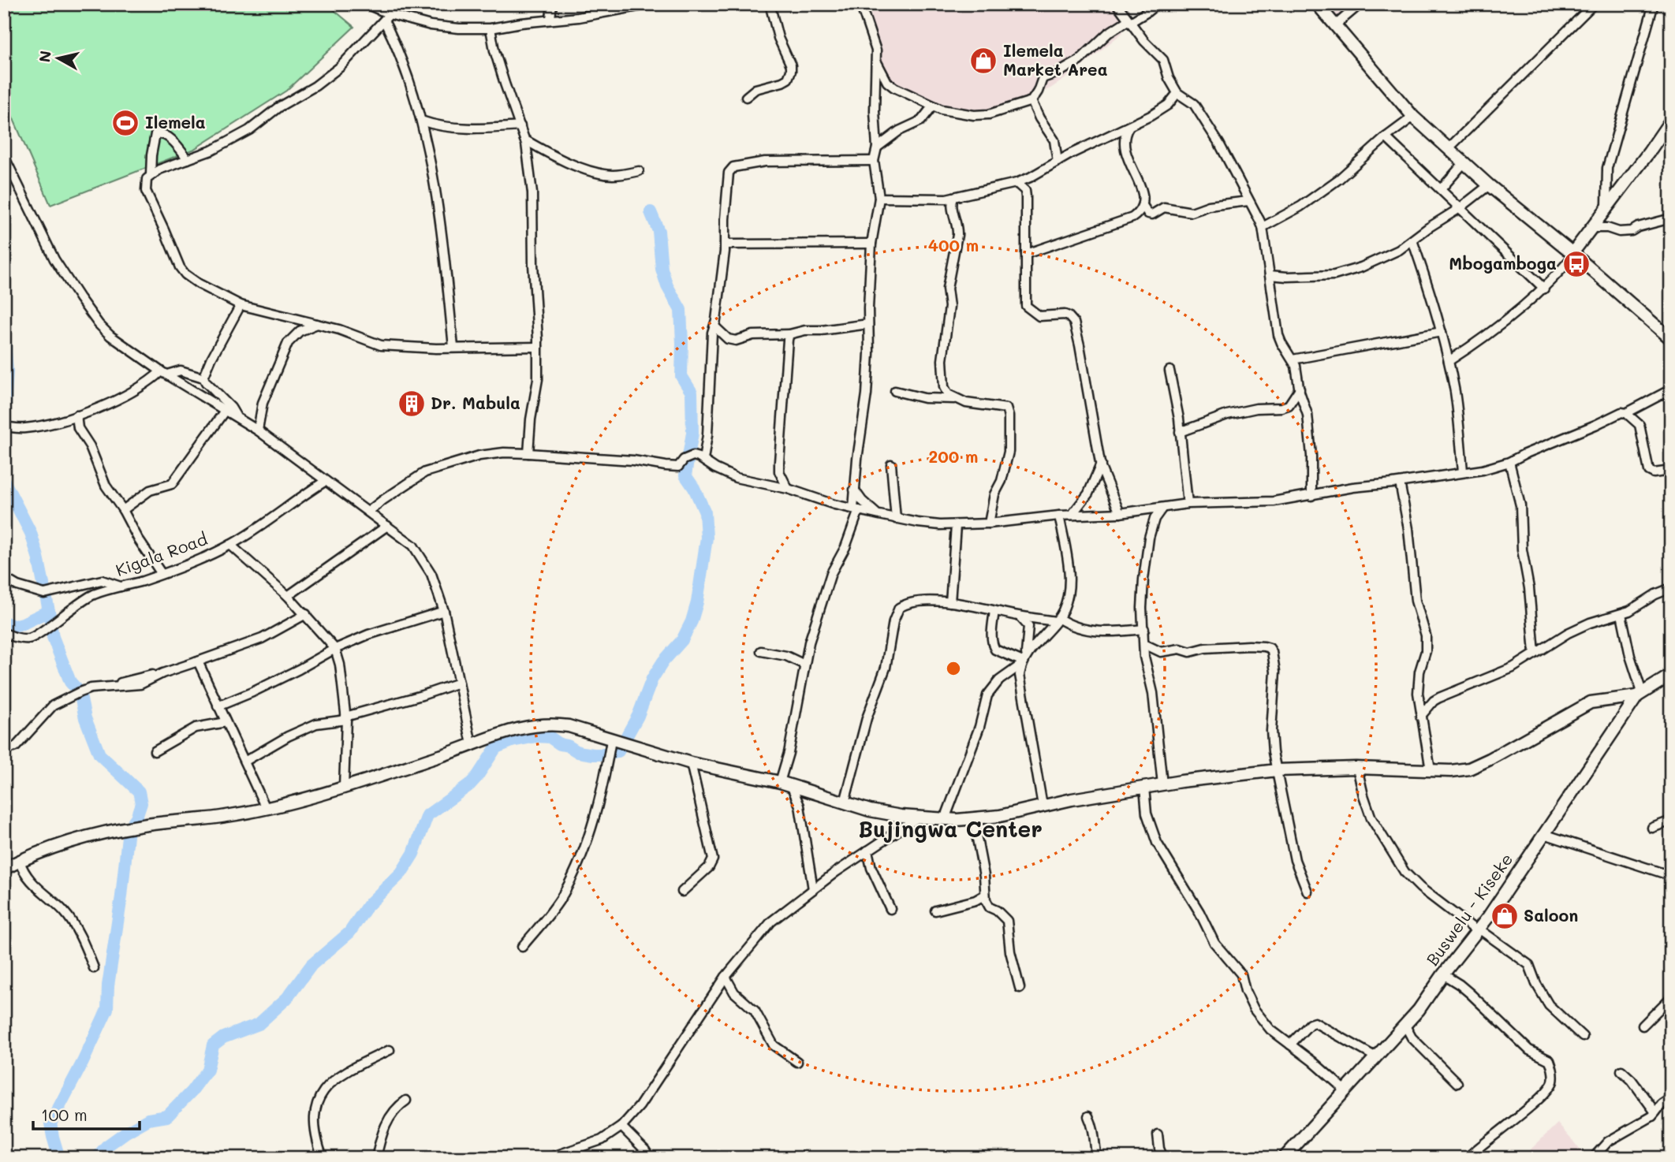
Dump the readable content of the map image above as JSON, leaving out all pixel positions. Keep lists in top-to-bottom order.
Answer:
{
  "streets": {
    "street": ["Kigala Road", "Buswelu - Kiseke"]
  },
  "districts": ["Bujingwa Center"],
  "places": {
    "shop": ["Ilemela Market Area", "Saloon"],
    "sports": ["Ilemela"],
    "bus stop": ["Mbogamboga"],
    "building": ["Dr. Mabula"]
  },
  "scale_bar": "100 m",
  "north": "left",
  "rings": ["400 m", "200 m"]
}
